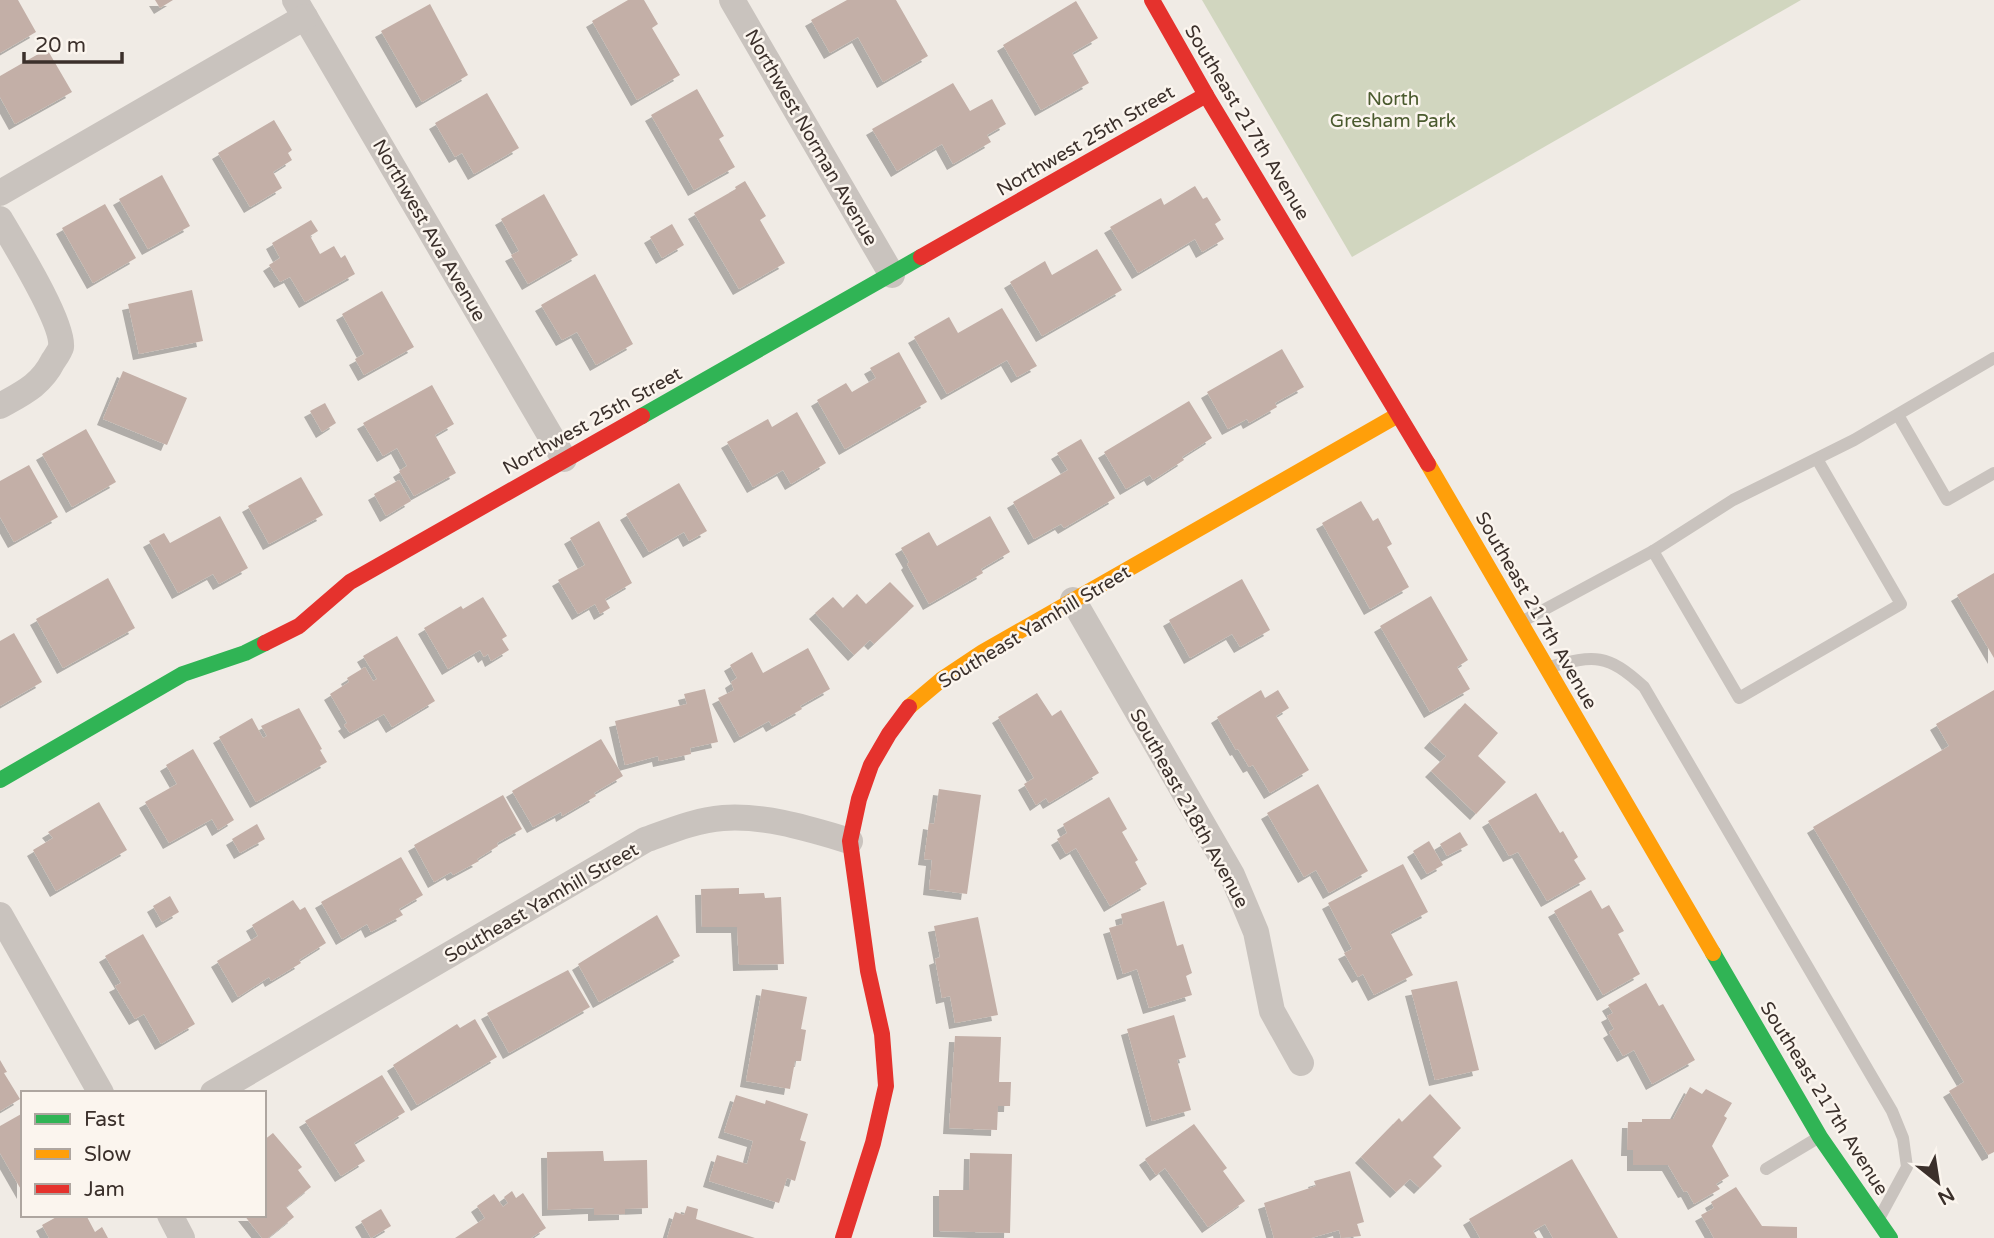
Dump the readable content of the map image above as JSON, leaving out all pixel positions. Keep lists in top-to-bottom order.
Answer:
{
  "streets": {
    "street": [
      "Southeast 217th Avenue",
      "Northwest Norman Avenue",
      "Northwest 25th Street",
      "Northwest Ava Avenue",
      "Southeast Yamhill Street",
      "Southeast 218th Avenue"
    ]
  },
  "crossings": [
    ["Southeast 217th Avenue", "Northwest 25th Street"],
    ["Southeast 217th Avenue", "Southeast Yamhill Street"],
    ["Northwest Norman Avenue", "Northwest 25th Street"],
    ["Northwest 25th Street", "Northwest Ava Avenue"],
    ["Southeast Yamhill Street", "Southeast 218th Avenue"]
  ],
  "parks": ["North Gresham Park"],
  "legend": ["Fast", "Slow", "Jam"],
  "scale_bar": "20 m",
  "north": "bottom right"
}
